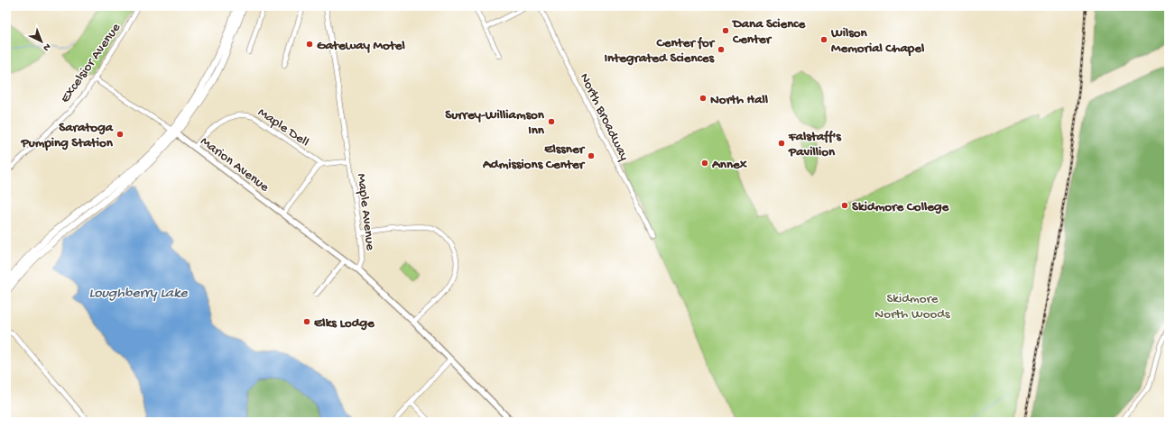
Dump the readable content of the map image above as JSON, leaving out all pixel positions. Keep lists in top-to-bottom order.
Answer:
{
  "streets": {
    "main road": ["Marion Avenue", "Maple Avenue"],
    "street": ["Excelsior Avenue", "North Broadway", "Maple Dell"]
  },
  "crossings": [
    ["Excelsior Avenue", "Marion Avenue"],
    ["Maple Dell", "Marion Avenue"],
    ["Marion Avenue", "Maple Avenue"]
  ],
  "water": ["Loughberry Lake"],
  "parks": ["Skidmore North Woods"],
  "places": [
    "Dana Science Center",
    "Wilson Memorial Chapel",
    "Gateway Motel",
    "Center for Integrated Sciences",
    "North Hall",
    "Surrey-Williamson Inn",
    "Saratoga Pumping Station",
    "Falstaff's Pavillion",
    "Elssner Admissions Center",
    "Annex",
    "Skidmore College",
    "Elks Lodge"
  ],
  "north": "bottom right"
}
